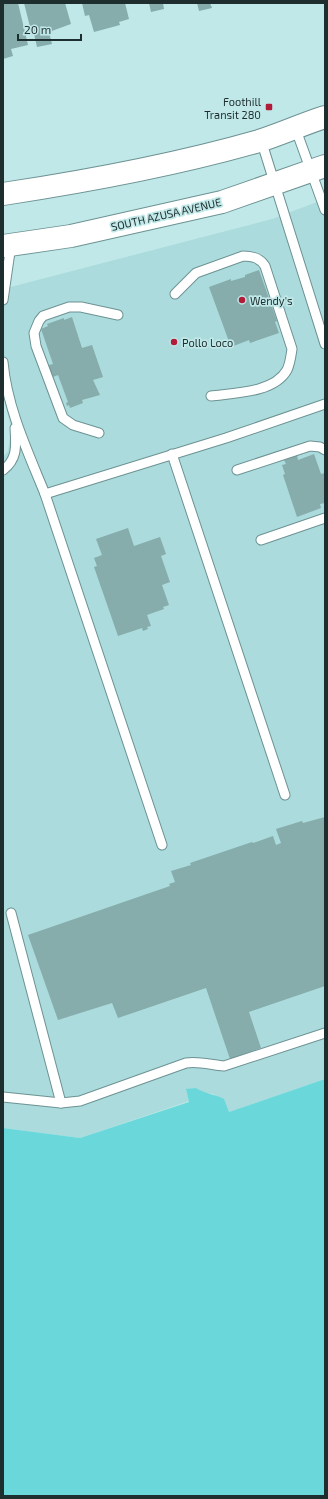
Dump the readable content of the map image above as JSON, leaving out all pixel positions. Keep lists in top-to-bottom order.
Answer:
{
  "streets": {
    "main road": ["SOUTH AZUSA AVENUE"]
  },
  "places": {
    "transit": ["Foothill Transit 280"],
    "other": ["Wendy's", "Pollo Loco"]
  },
  "scale_bar": "20 m"
}
